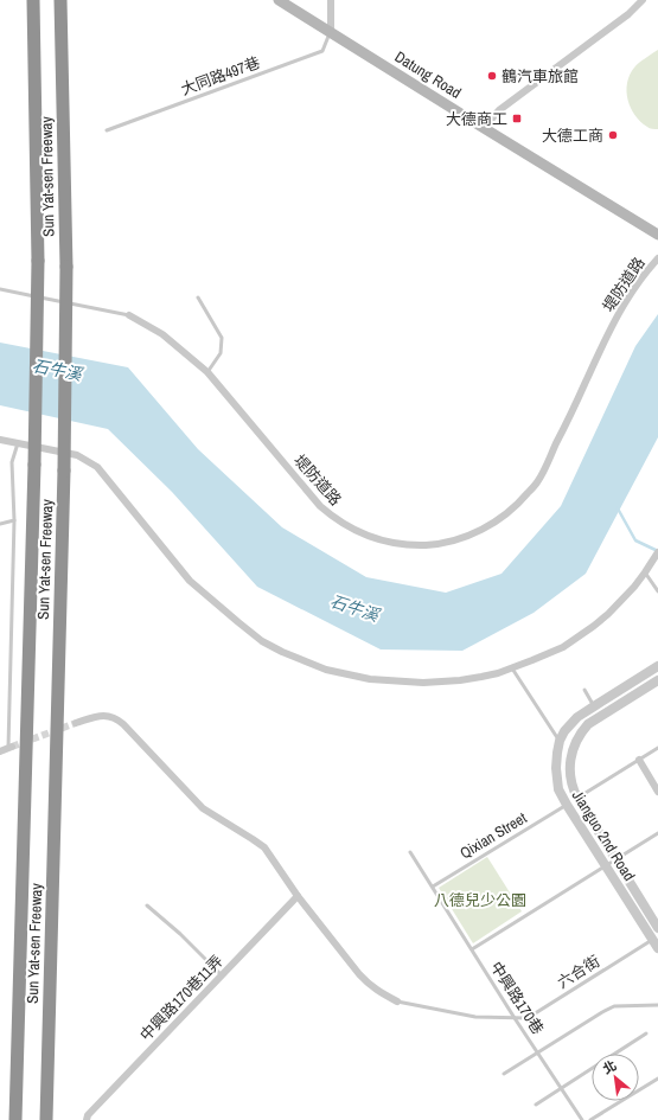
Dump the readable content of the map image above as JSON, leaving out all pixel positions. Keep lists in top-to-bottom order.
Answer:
{
  "streets": {
    "highway": ["Sun Yat-sen Freeway"],
    "main road": ["Datung Road"],
    "street": ["堤防道路", "Jianguo 2nd Road", "中興路170巷11弄"],
    "lane": [
      "大同路497巷",
      "Qixian Street",
      "六合街",
      "中興路170巷"
    ]
  },
  "crossings": [
    ["Datung Road", "大同路497巷"],
    ["Qixian Street", "Jianguo 2nd Road"],
    ["Qixian Street", "中興路170巷"],
    ["Jianguo 2nd Road", "六合街"],
    ["六合街", "中興路170巷"]
  ],
  "water": ["石牛溪"],
  "parks": ["八德兒少公園"],
  "places": {
    "other": ["鶴汽車旅館", "大德工商"],
    "transit": ["大德商工"]
  },
  "north": "top left"
}
